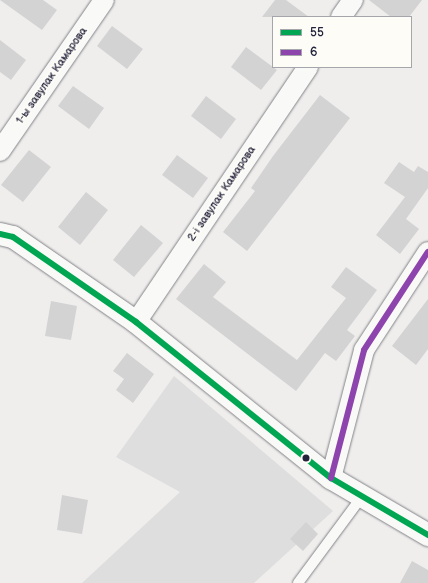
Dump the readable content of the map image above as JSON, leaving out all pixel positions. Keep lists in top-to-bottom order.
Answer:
{
  "streets": {
    "street": ["1-ы завулак Камарова", "2-і завулак Камарова"]
  },
  "lines": ["transit line 55", "transit line 6"],
  "legend": ["55", "6"]
}
